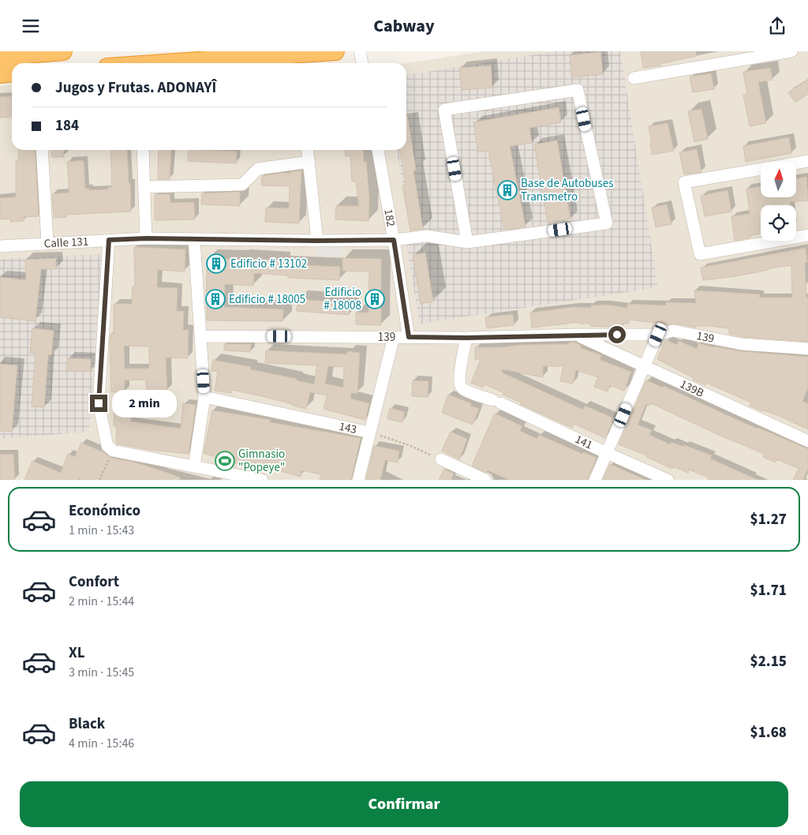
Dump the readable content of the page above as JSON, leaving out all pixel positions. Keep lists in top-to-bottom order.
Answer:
{
  "streets": {
    "street": [
      "182",
      "Calle 131",
      "139",
      "139B",
      "143",
      "141"
    ]
  },
  "crossings": [
    ["182", "Calle 131"],
    ["182", "139"],
    ["139", "139B"],
    ["139", "141"]
  ],
  "places": {
    "building": [
      "Base de Autobuses Transmetro",
      "Edificio # 13102",
      "Edificio # 18005",
      "Edificio # 18008"
    ],
    "sports": ["Gimnasio \"Popeye\""]
  },
  "north": "top",
  "page": {
    "header": "Cabway",
    "banner": ["Jugos y Frutas. ADONAYÎ", "184"],
    "bubble": "2 min",
    "list": [
      {
        "name": "Económico",
        "note": "1 min · 15:43",
        "value": "$1.27"
      },
      {
        "name": "Confort",
        "note": "2 min · 15:44",
        "value": "$1.71"
      },
      {
        "name": "XL",
        "note": "3 min · 15:45",
        "value": "$2.15"
      },
      {
        "name": "Black",
        "note": "4 min · 15:46",
        "value": "$1.68"
      }
    ],
    "buttons": "Confirmar"
  }
}
